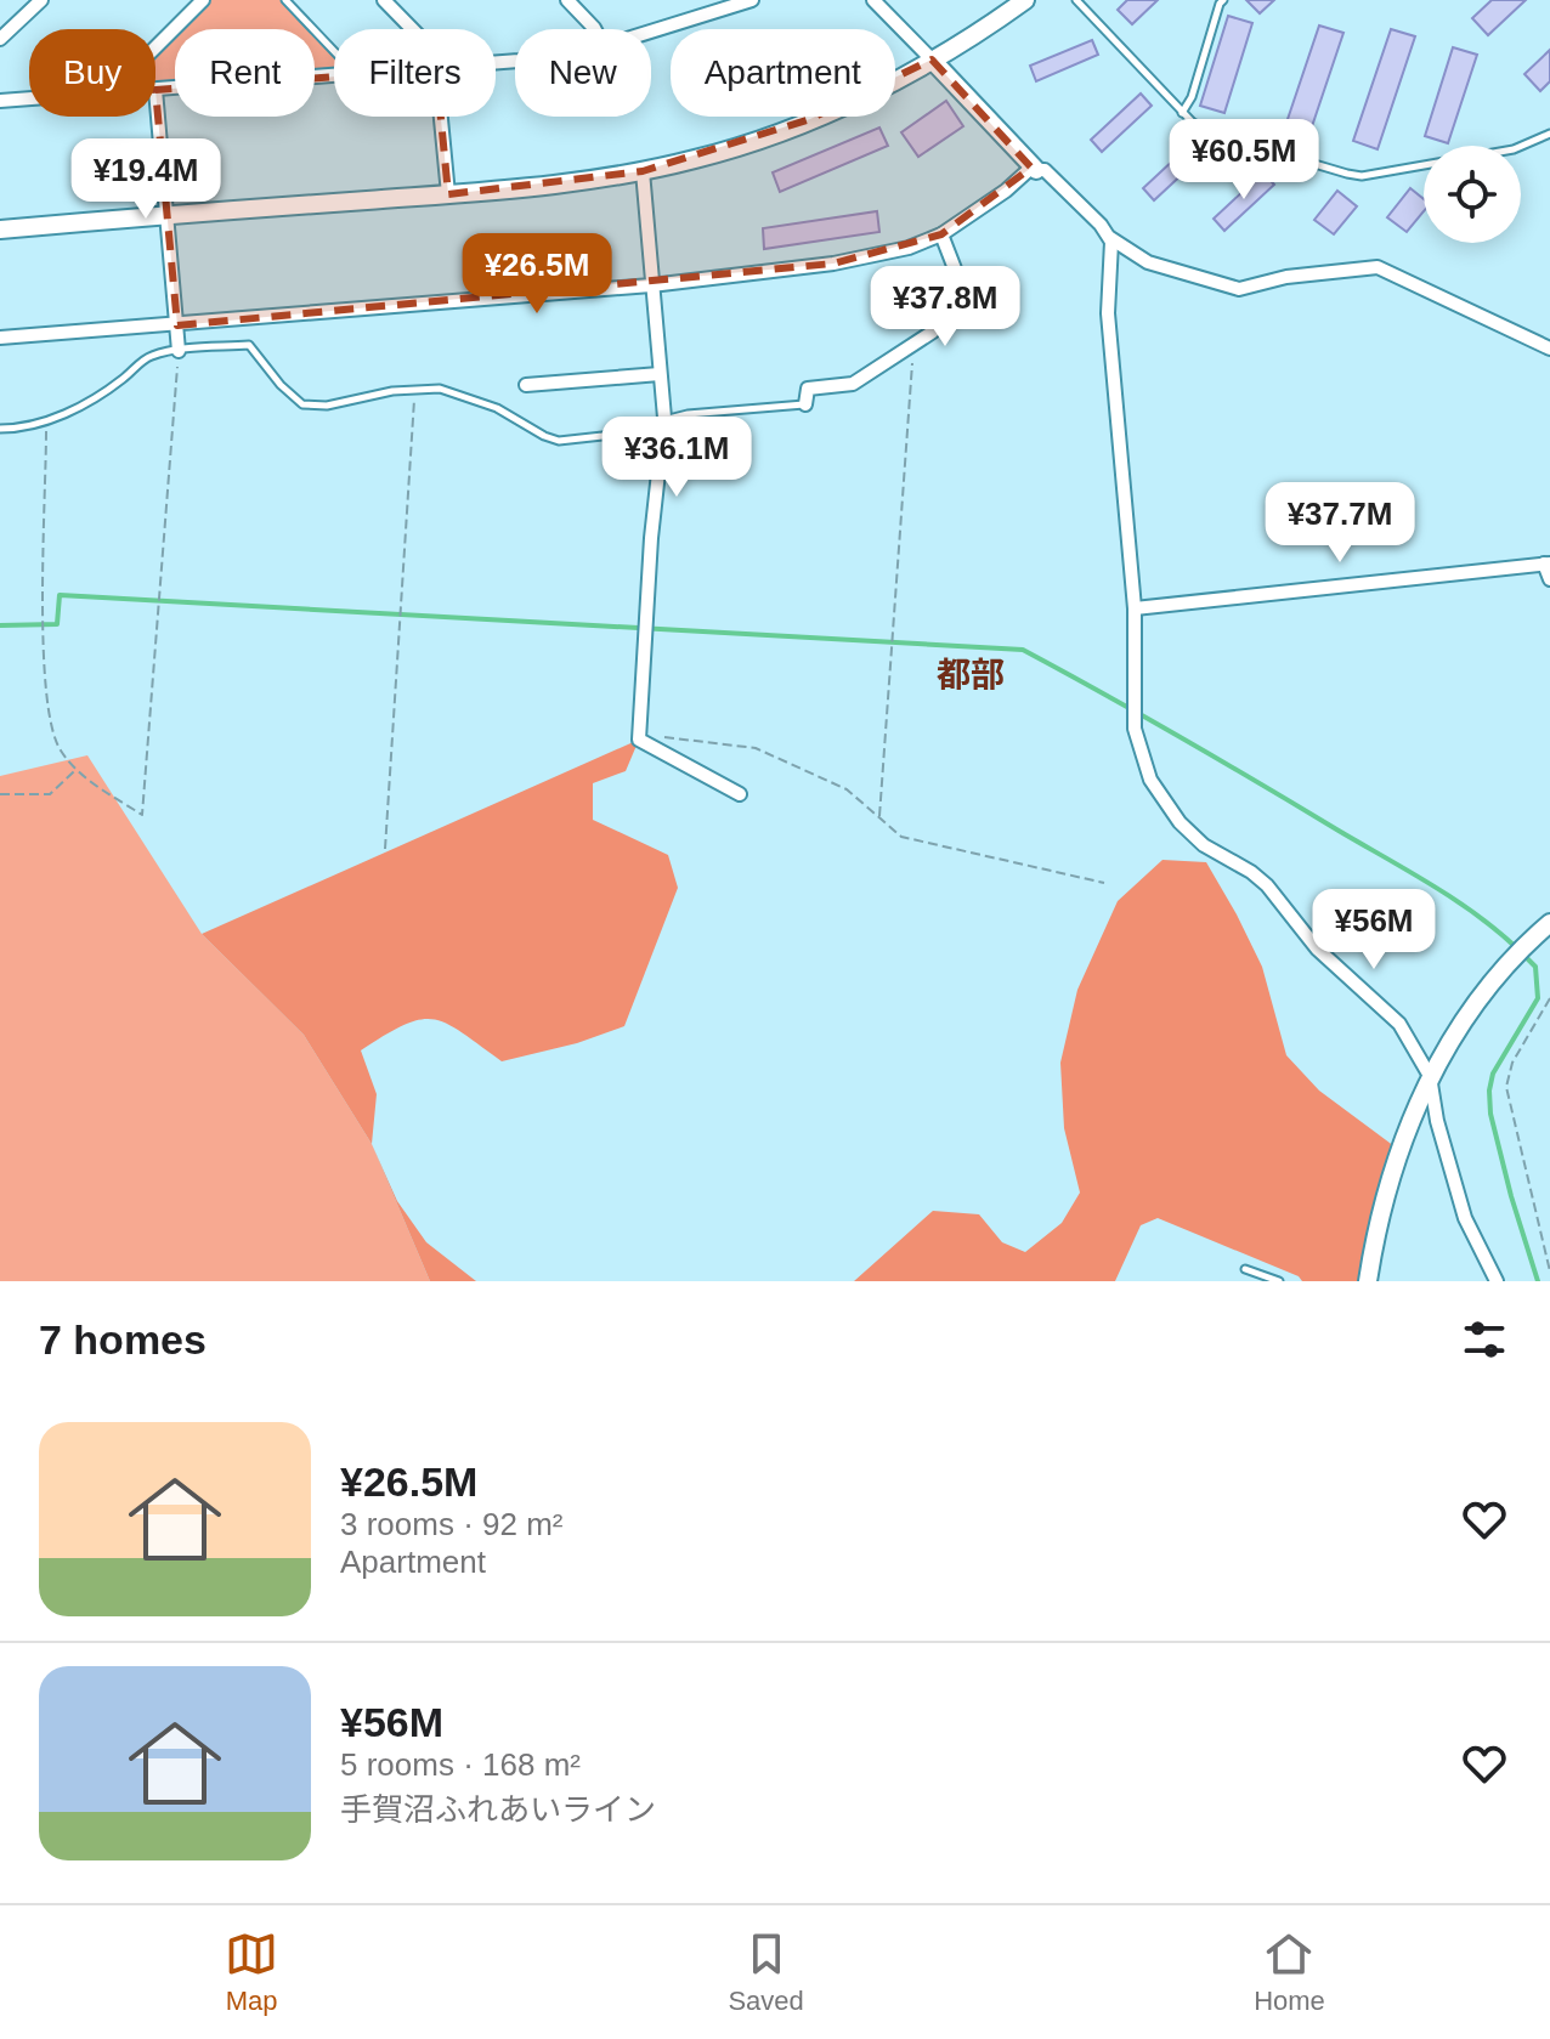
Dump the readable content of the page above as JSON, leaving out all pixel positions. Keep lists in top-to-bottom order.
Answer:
{
  "districts": ["都部"],
  "page": {
    "chip": [
      "Buy",
      "Rent",
      "Filters",
      "New",
      "Apartment"
    ],
    "price": [
      "¥60.5M",
      "¥19.4M",
      "¥26.5M",
      "¥37.8M",
      "¥36.1M",
      "¥37.7M",
      "¥56M"
    ],
    "heading": "7 homes",
    "list": [
      {
        "name": "¥26.5M",
        "note": "3 rooms · 92 m² · Apartment"
      },
      {
        "name": "¥56M",
        "note": "5 rooms · 168 m² · 手賀沼ふれあいライン"
      }
    ],
    "tabs": ["Map", "Saved", "Home"]
  }
}
